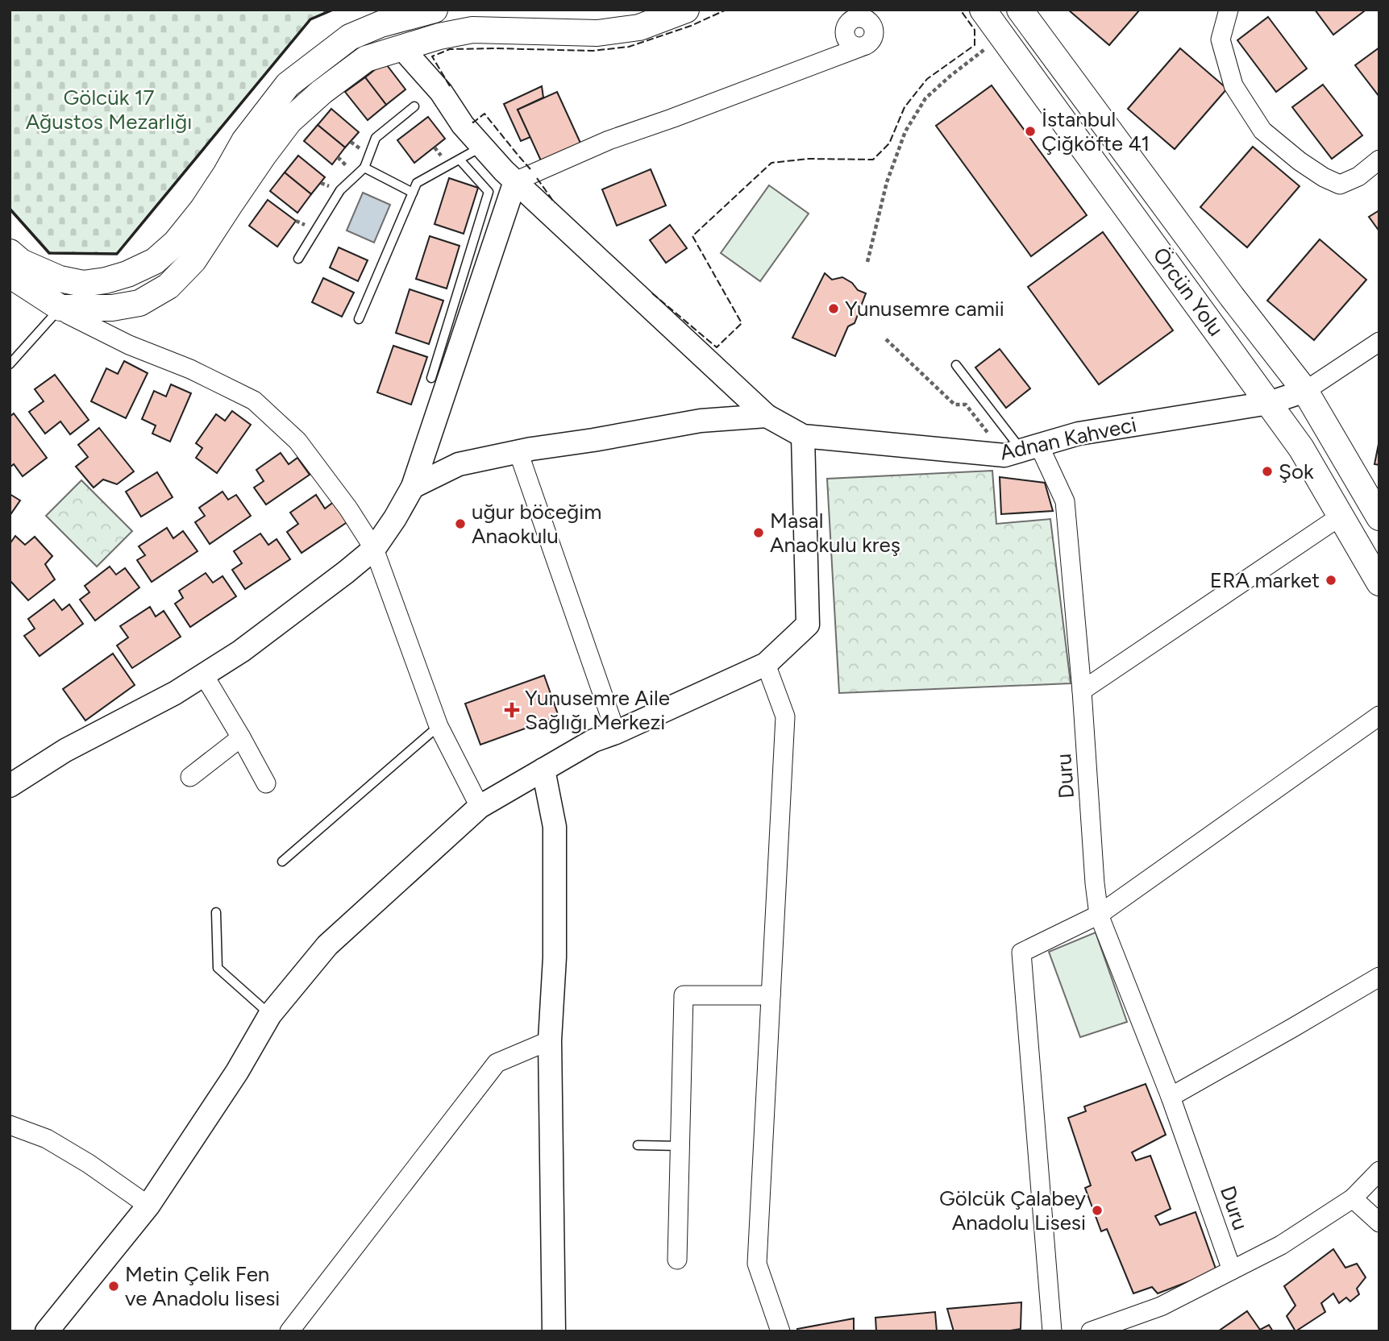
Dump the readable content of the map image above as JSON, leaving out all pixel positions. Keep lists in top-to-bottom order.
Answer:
{
  "streets": {
    "main road": ["Örcün Yolu"],
    "street": ["Adnan Kahveci", "Duru"]
  },
  "crossings": [
    ["Örcün Yolu", "Adnan Kahveci"],
    ["Adnan Kahveci", "Duru"]
  ],
  "parks": ["Gölcük 17 Ağustos Mezarlığı"],
  "places": {
    "other": [
      "İstanbul Çiğköfte 41",
      "Yunusemre camii",
      "Şok",
      "uğur böceğim Anaokulu",
      "Masal Anaokulu kreş",
      "ERA market",
      "Gölcük Çalabey Anadolu Lisesi",
      "Metin Çelik Fen ve Anadolu lisesi"
    ],
    "health": ["Yunusemre Aile Sağlığı Merkezi"]
  }
}
